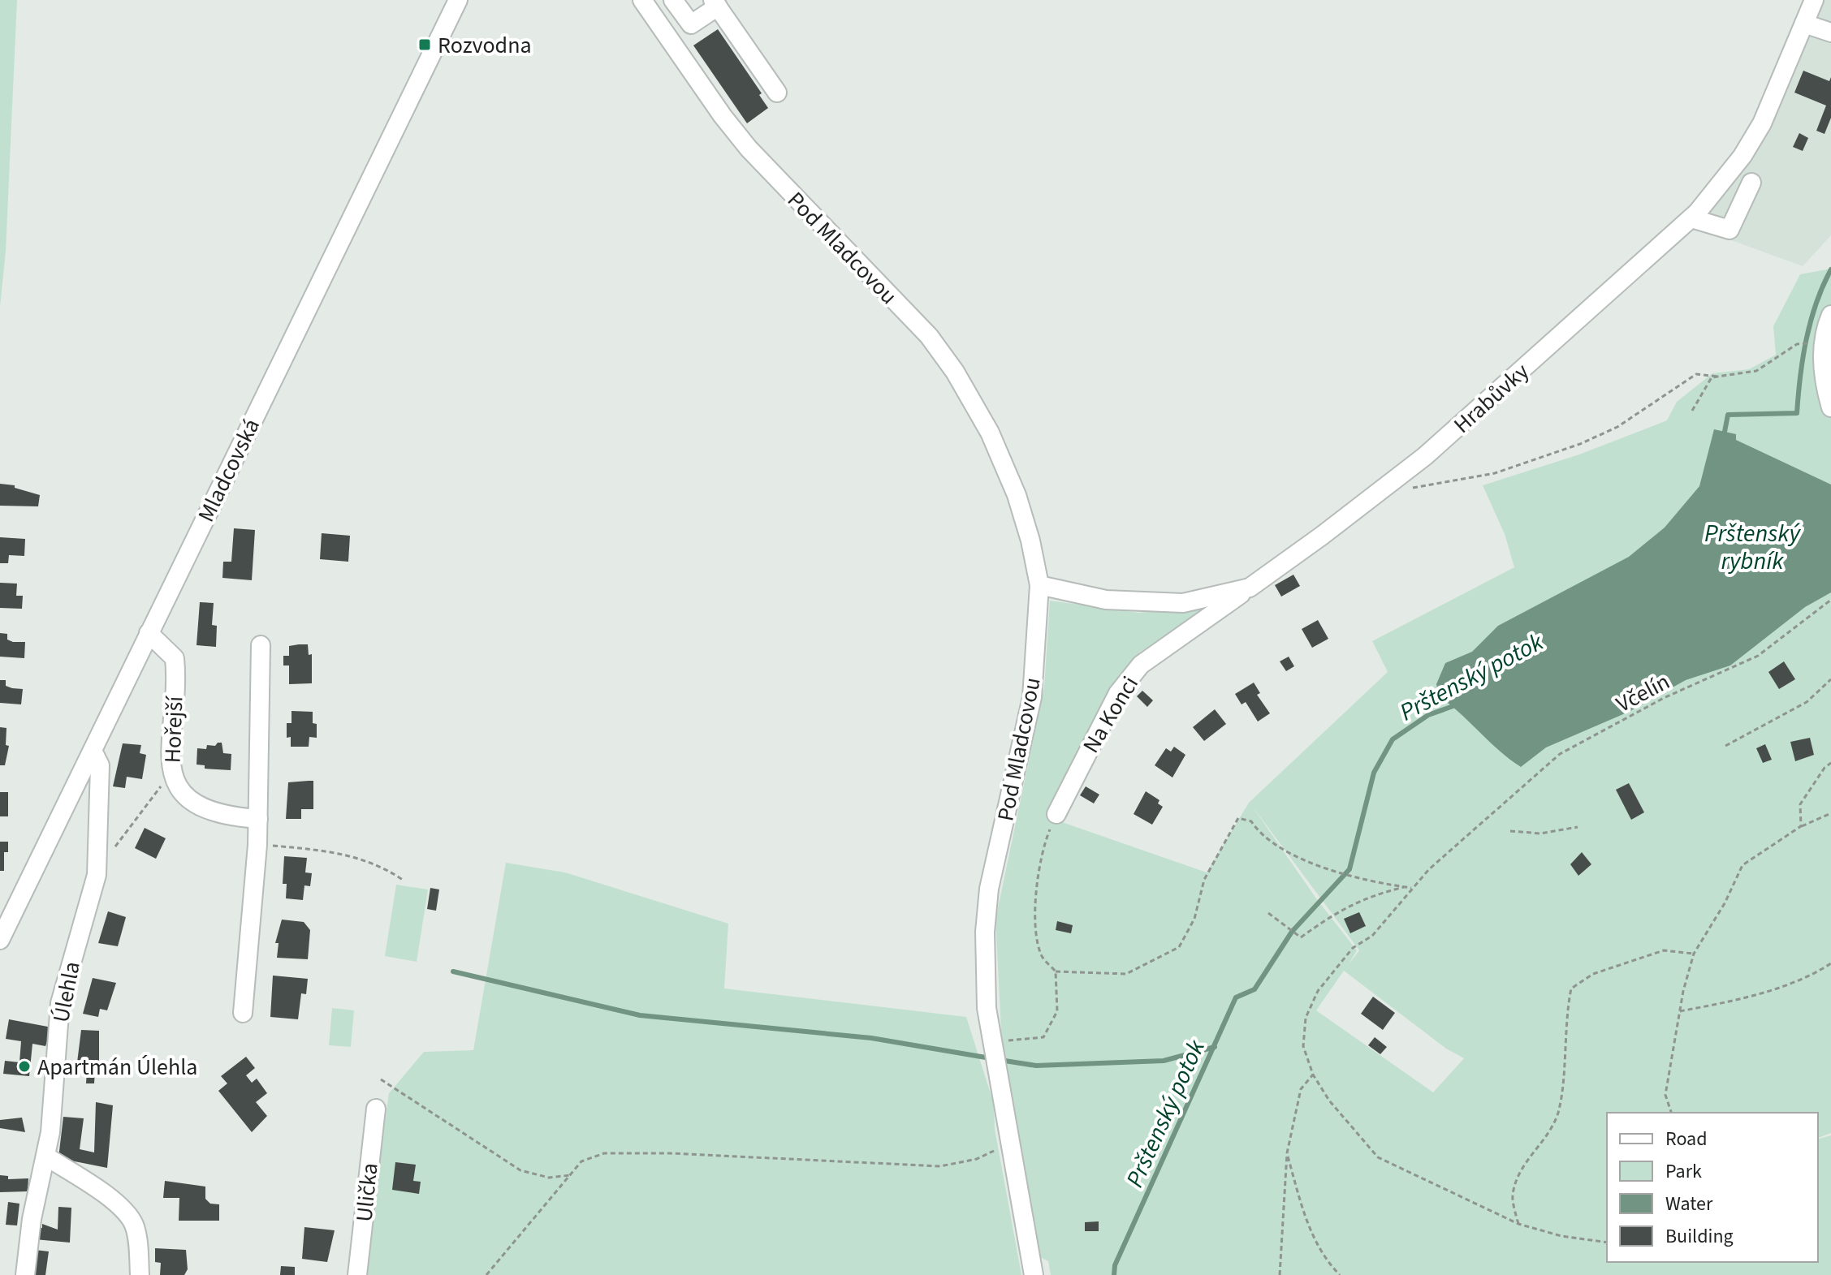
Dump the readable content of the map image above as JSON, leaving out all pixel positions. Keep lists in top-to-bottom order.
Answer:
{
  "streets": {
    "street": [
      "Pod Mladcovou",
      "Hrabůvky",
      "Mladcovská",
      "Na Konci",
      "Hořejší",
      "Úlehla",
      "Ulička"
    ],
    "path": ["Včelín"]
  },
  "crossings": [
    ["Pod Mladcovou", "Hrabůvky"],
    ["Hrabůvky", "Na Konci"],
    ["Mladcovská", "Hořejší"],
    ["Mladcovská", "Úlehla"]
  ],
  "water": ["Prštenský rybník", "Prštenský potok"],
  "places": {
    "transit": ["Rozvodna"],
    "other": ["Apartmán Úlehla"]
  },
  "legend": [
    "Road",
    "Park",
    "Water",
    "Building"
  ]
}
